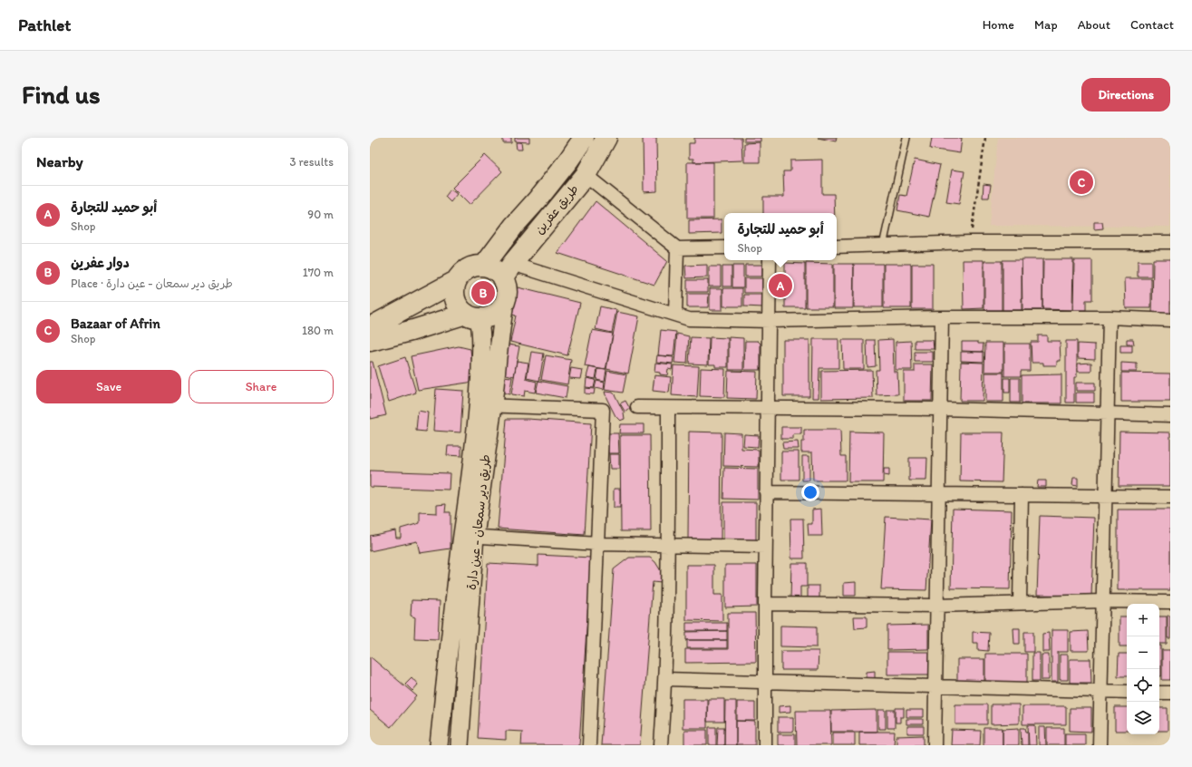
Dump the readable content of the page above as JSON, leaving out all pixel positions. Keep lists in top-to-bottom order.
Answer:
{
  "streets": {
    "main road": ["طريق عفرين", "طريق دير سمعان - عين دارة"]
  },
  "crossings": [
    ["طريق عفرين", "طريق دير سمعان - عين دارة"]
  ],
  "page": {
    "header": "Pathlet",
    "nav": [
      "Home",
      "Map",
      "About",
      "Contact"
    ],
    "buttons": [
      "Directions",
      ["Save", "Share"]
    ],
    "title": "Find us",
    "heading": ["Nearby", "3 results"],
    "pins": ["C", "A", "B"],
    "list": [
      {
        "mark": "A",
        "name": "أبو حميد للتجارة",
        "note": "Shop",
        "value": "90 m"
      },
      {
        "mark": "B",
        "name": "دوار عفرين",
        "note": "Place · طريق دير سمعان - عين دارة",
        "value": "170 m"
      },
      {
        "mark": "C",
        "name": "Bazaar of Afrin",
        "note": "Shop",
        "value": "180 m"
      }
    ],
    "popup": ["أبو حميد للتجارة", "Shop"],
    "map_buttons": ["+", "−"]
  }
}
